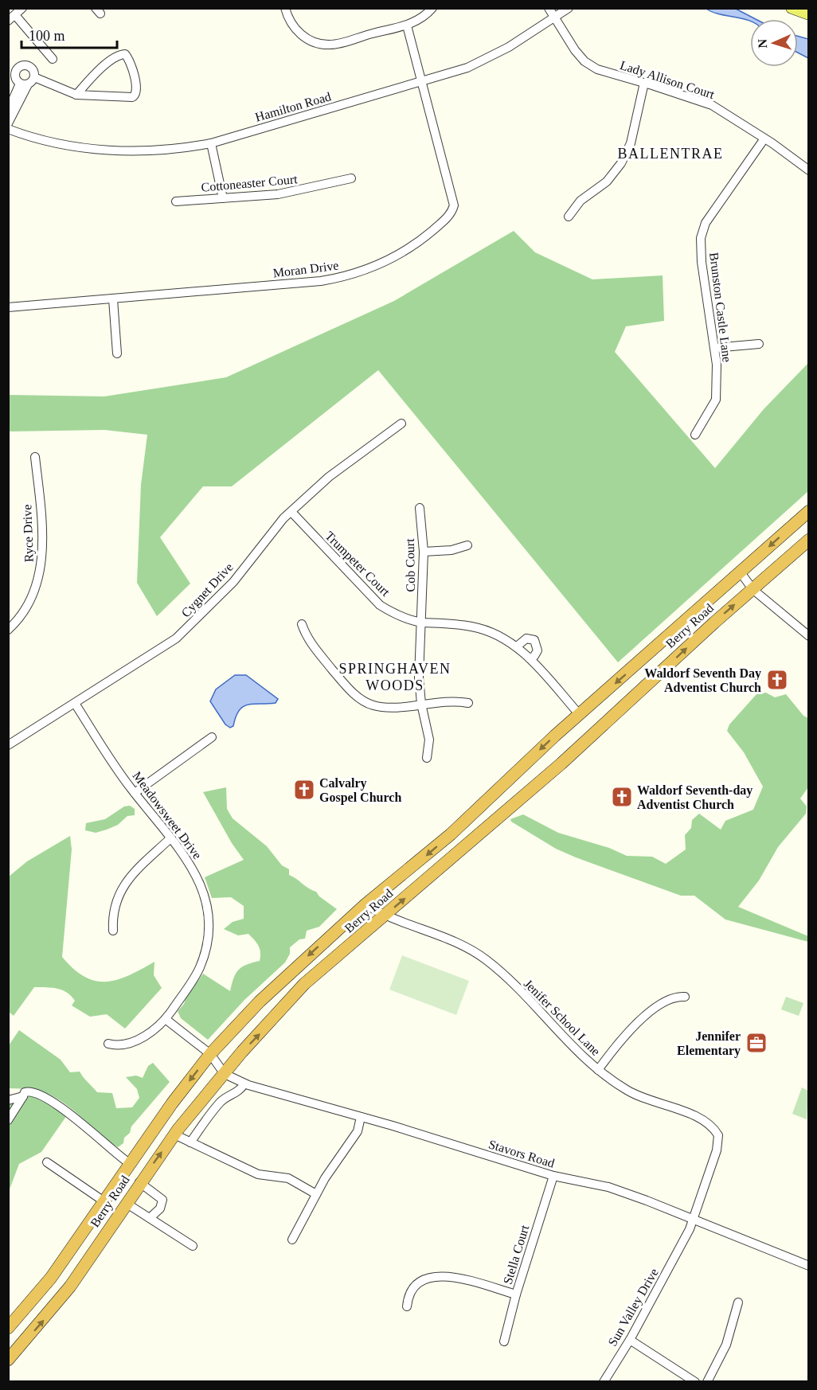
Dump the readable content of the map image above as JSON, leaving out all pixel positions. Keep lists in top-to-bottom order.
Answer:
{
  "streets": {
    "highway": ["Berry Road"],
    "street": [
      "Lady Allison Court",
      "Hamilton Road",
      "Cottoneaster Court",
      "Moran Drive",
      "Brunston Castle Lane",
      "Ryce Drive",
      "Trumpeter Court",
      "Cob Court",
      "Cygnet Drive",
      "Meadowsweet Drive",
      "Jenifer School Lane",
      "Stavors Road",
      "Stella Court",
      "Sun Valley Drive"
    ]
  },
  "crossings": [
    ["Lady Allison Court", "Hamilton Road"],
    ["Lady Allison Court", "Brunston Castle Lane"],
    ["Hamilton Road", "Moran Drive"],
    ["Trumpeter Court", "Cob Court"],
    ["Trumpeter Court", "Cygnet Drive"],
    ["Trumpeter Court", "Berry Road"],
    ["Cygnet Drive", "Meadowsweet Drive"],
    ["Berry Road", "Jenifer School Lane"],
    ["Berry Road", "Stavors Road"],
    ["Jenifer School Lane", "Stavors Road"],
    ["Jenifer School Lane", "Sun Valley Drive"],
    ["Stavors Road", "Stella Court"],
    ["Stavors Road", "Sun Valley Drive"]
  ],
  "districts": ["BALLENTRAE", "SPRINGHAVEN WOODS"],
  "places": {
    "church": ["Waldorf Seventh Day Adventist Church", "Calvalry Gospel Church", "Waldorf Seventh-day Adventist Church"],
    "office": ["Jennifer Elementary"]
  },
  "scale_bar": "100 m",
  "north": "left"
}
